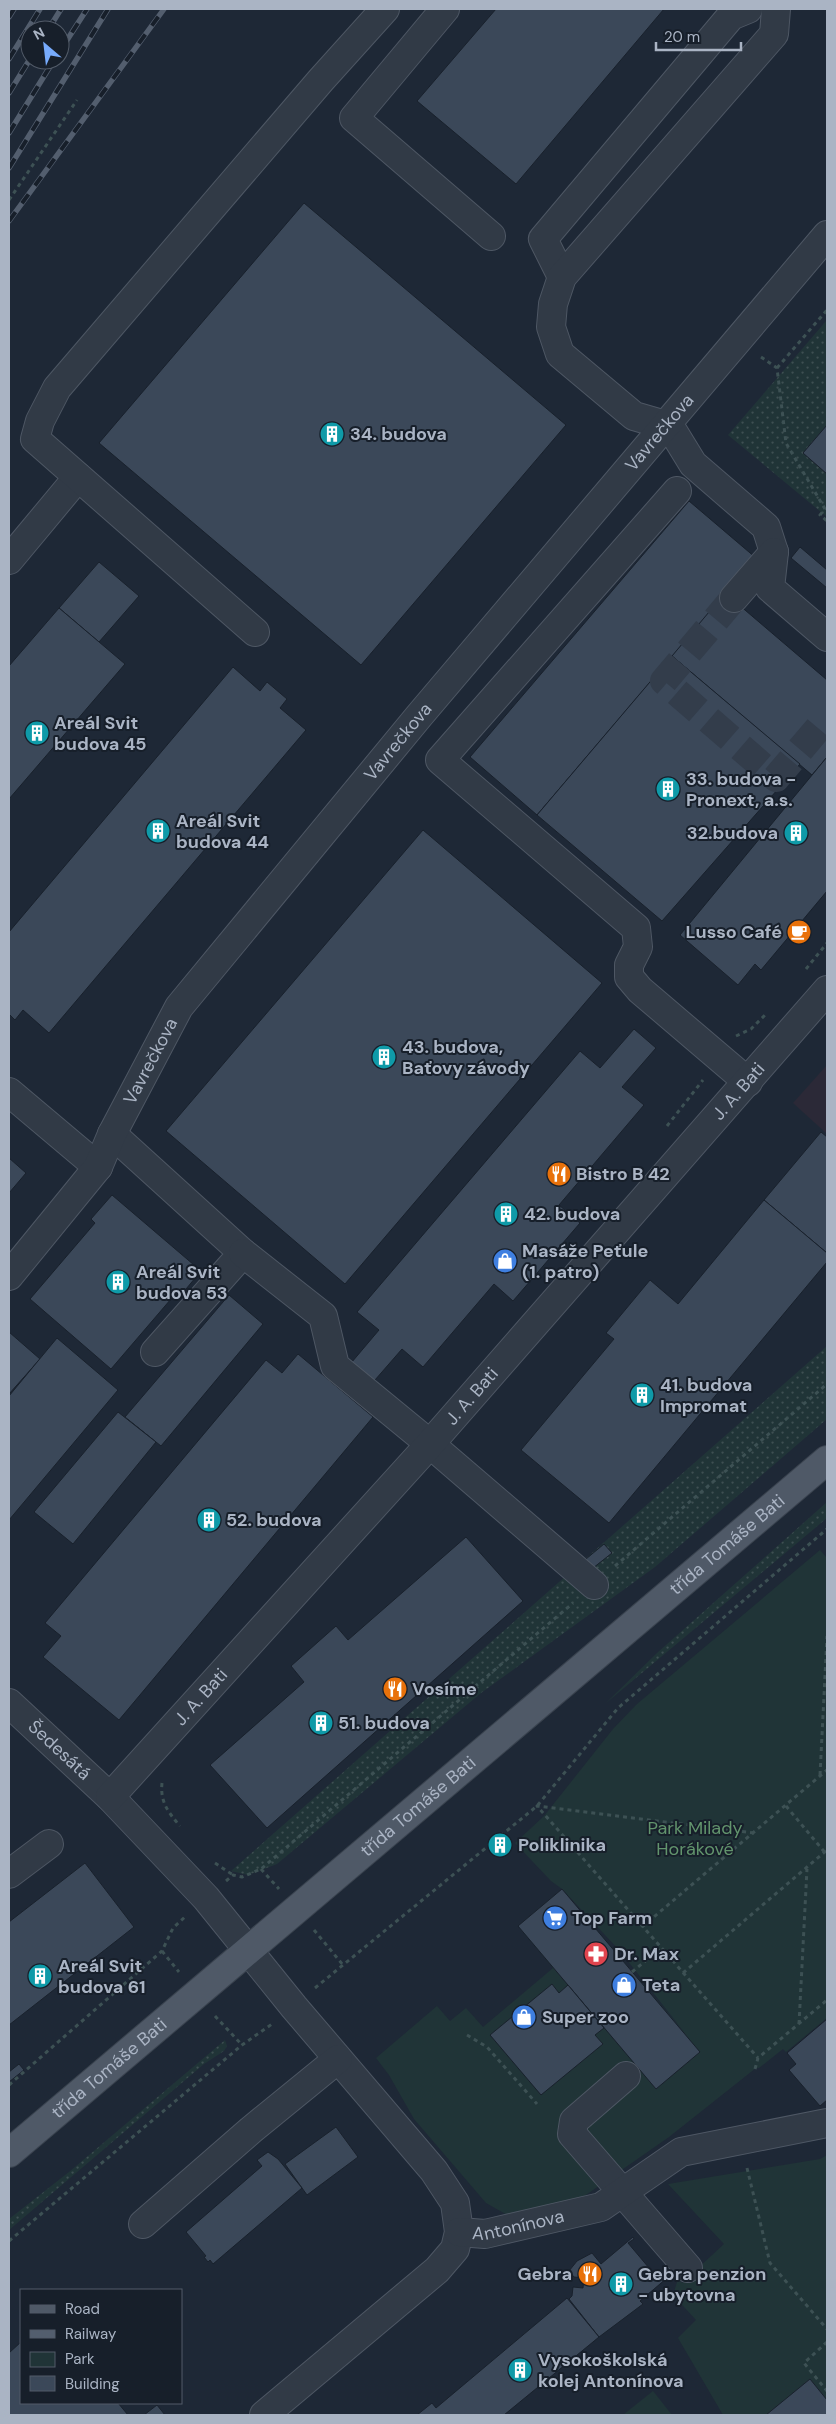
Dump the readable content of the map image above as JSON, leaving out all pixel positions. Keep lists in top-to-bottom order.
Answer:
{
  "streets": {
    "main road": ["třída Tomáše Bati"],
    "street": [
      "Vavrečkova",
      "J. A. Bati",
      "Šedesátá",
      "Antonínova"
    ]
  },
  "crossings": [
    ["J. A. Bati", "Šedesátá"],
    ["třída Tomáše Bati", "Šedesátá"],
    ["Šedesátá", "Antonínova"]
  ],
  "parks": ["Park Milady Horákové"],
  "places": {
    "building": [
      "34. budova",
      "Areál Svit budova 45",
      "33. budova - Pronext, a.s.",
      "Areál Svit budova 44",
      "32.budova",
      "43. budova, Baťovy závody",
      "42. budova",
      "Areál Svit budova 53",
      "41. budova Impromat",
      "52. budova",
      "51. budova",
      "Poliklinika",
      "Areál Svit budova 61",
      "Gebra penzion - ubytovna",
      "Vysokoškolská kolej Antonínova"
    ],
    "cafe": ["Lusso Café"],
    "restaurant": ["Bistro B 42", "Vosíme", "Gebra"],
    "shop": ["Masáže Peťule (1. patro)", "Teta", "Super zoo"],
    "supermarket": ["Top Farm"],
    "pharmacy": ["Dr. Max"]
  },
  "legend": [
    "Road",
    "Railway",
    "Park",
    "Building"
  ],
  "scale_bar": "20 m",
  "north": "top left"
}
